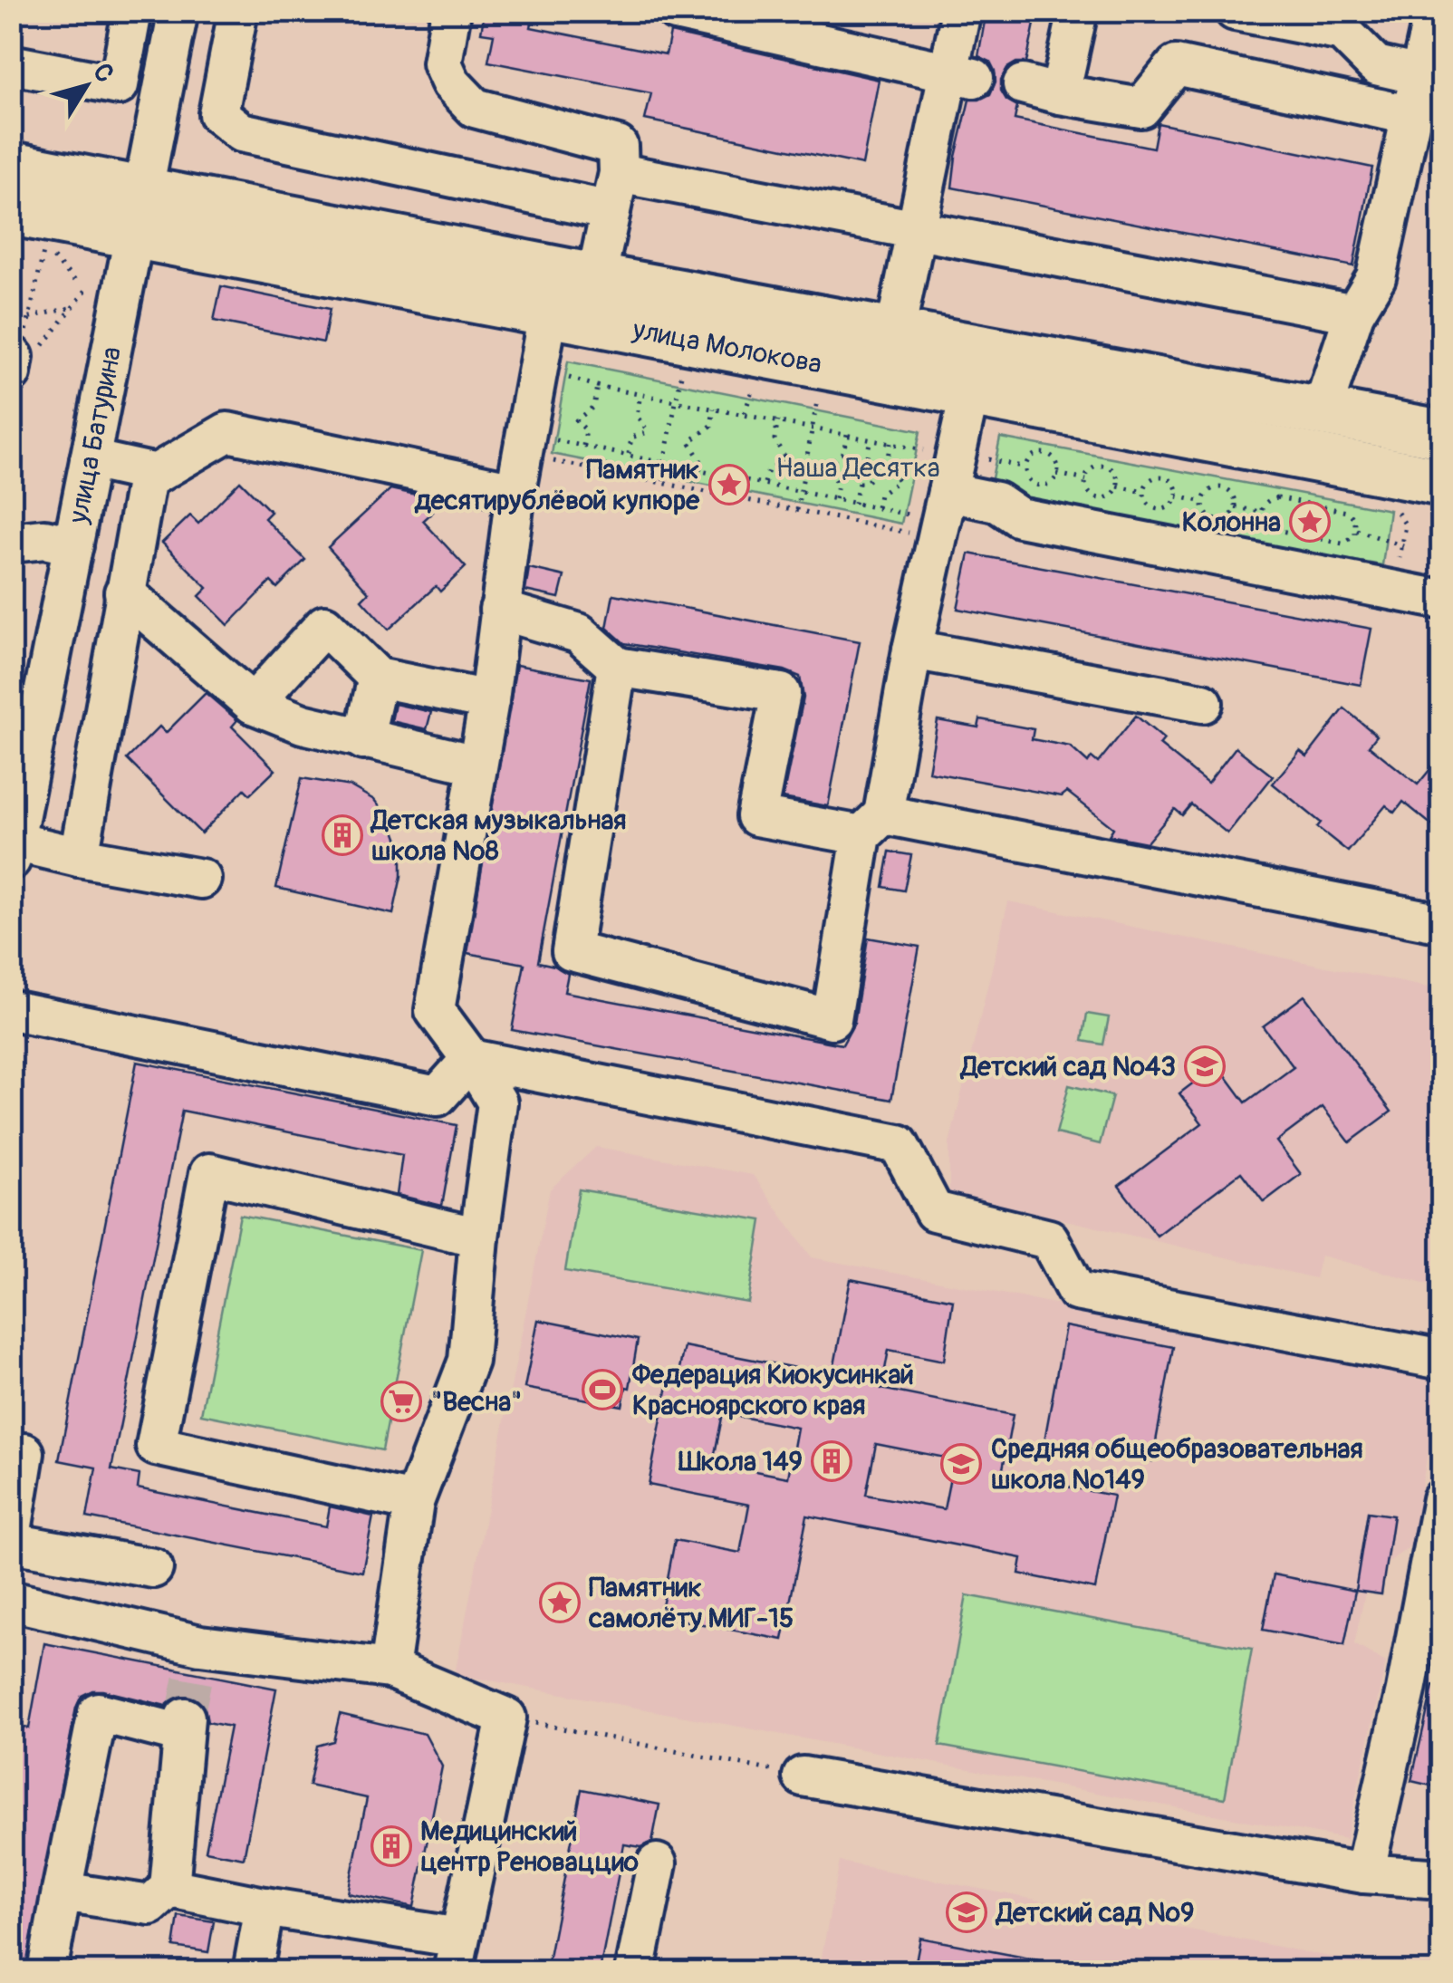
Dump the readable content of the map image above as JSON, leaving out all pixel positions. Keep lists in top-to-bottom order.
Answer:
{
  "streets": {
    "main road": ["улица Молокова"],
    "street": ["улица Батурина"]
  },
  "crossings": [
    ["улица Молокова", "улица Батурина"]
  ],
  "parks": ["Наша Десятка"],
  "places": {
    "place": ["Памятник десятирублёвой купюре", "Колонна", "Памятник самолёту МИГ-15"],
    "building": ["Детская музыкальная школа №8", "Школа 149", "Медицинский центр Реноваццио"],
    "school or university": ["Детский сад №43", "Средняя общеобразовательная школа №149", "Детский сад №9"],
    "sports": ["Федерация Киокусинкай Красноярского края"],
    "supermarket": ["\"Весна\""]
  },
  "north": "top right"
}
